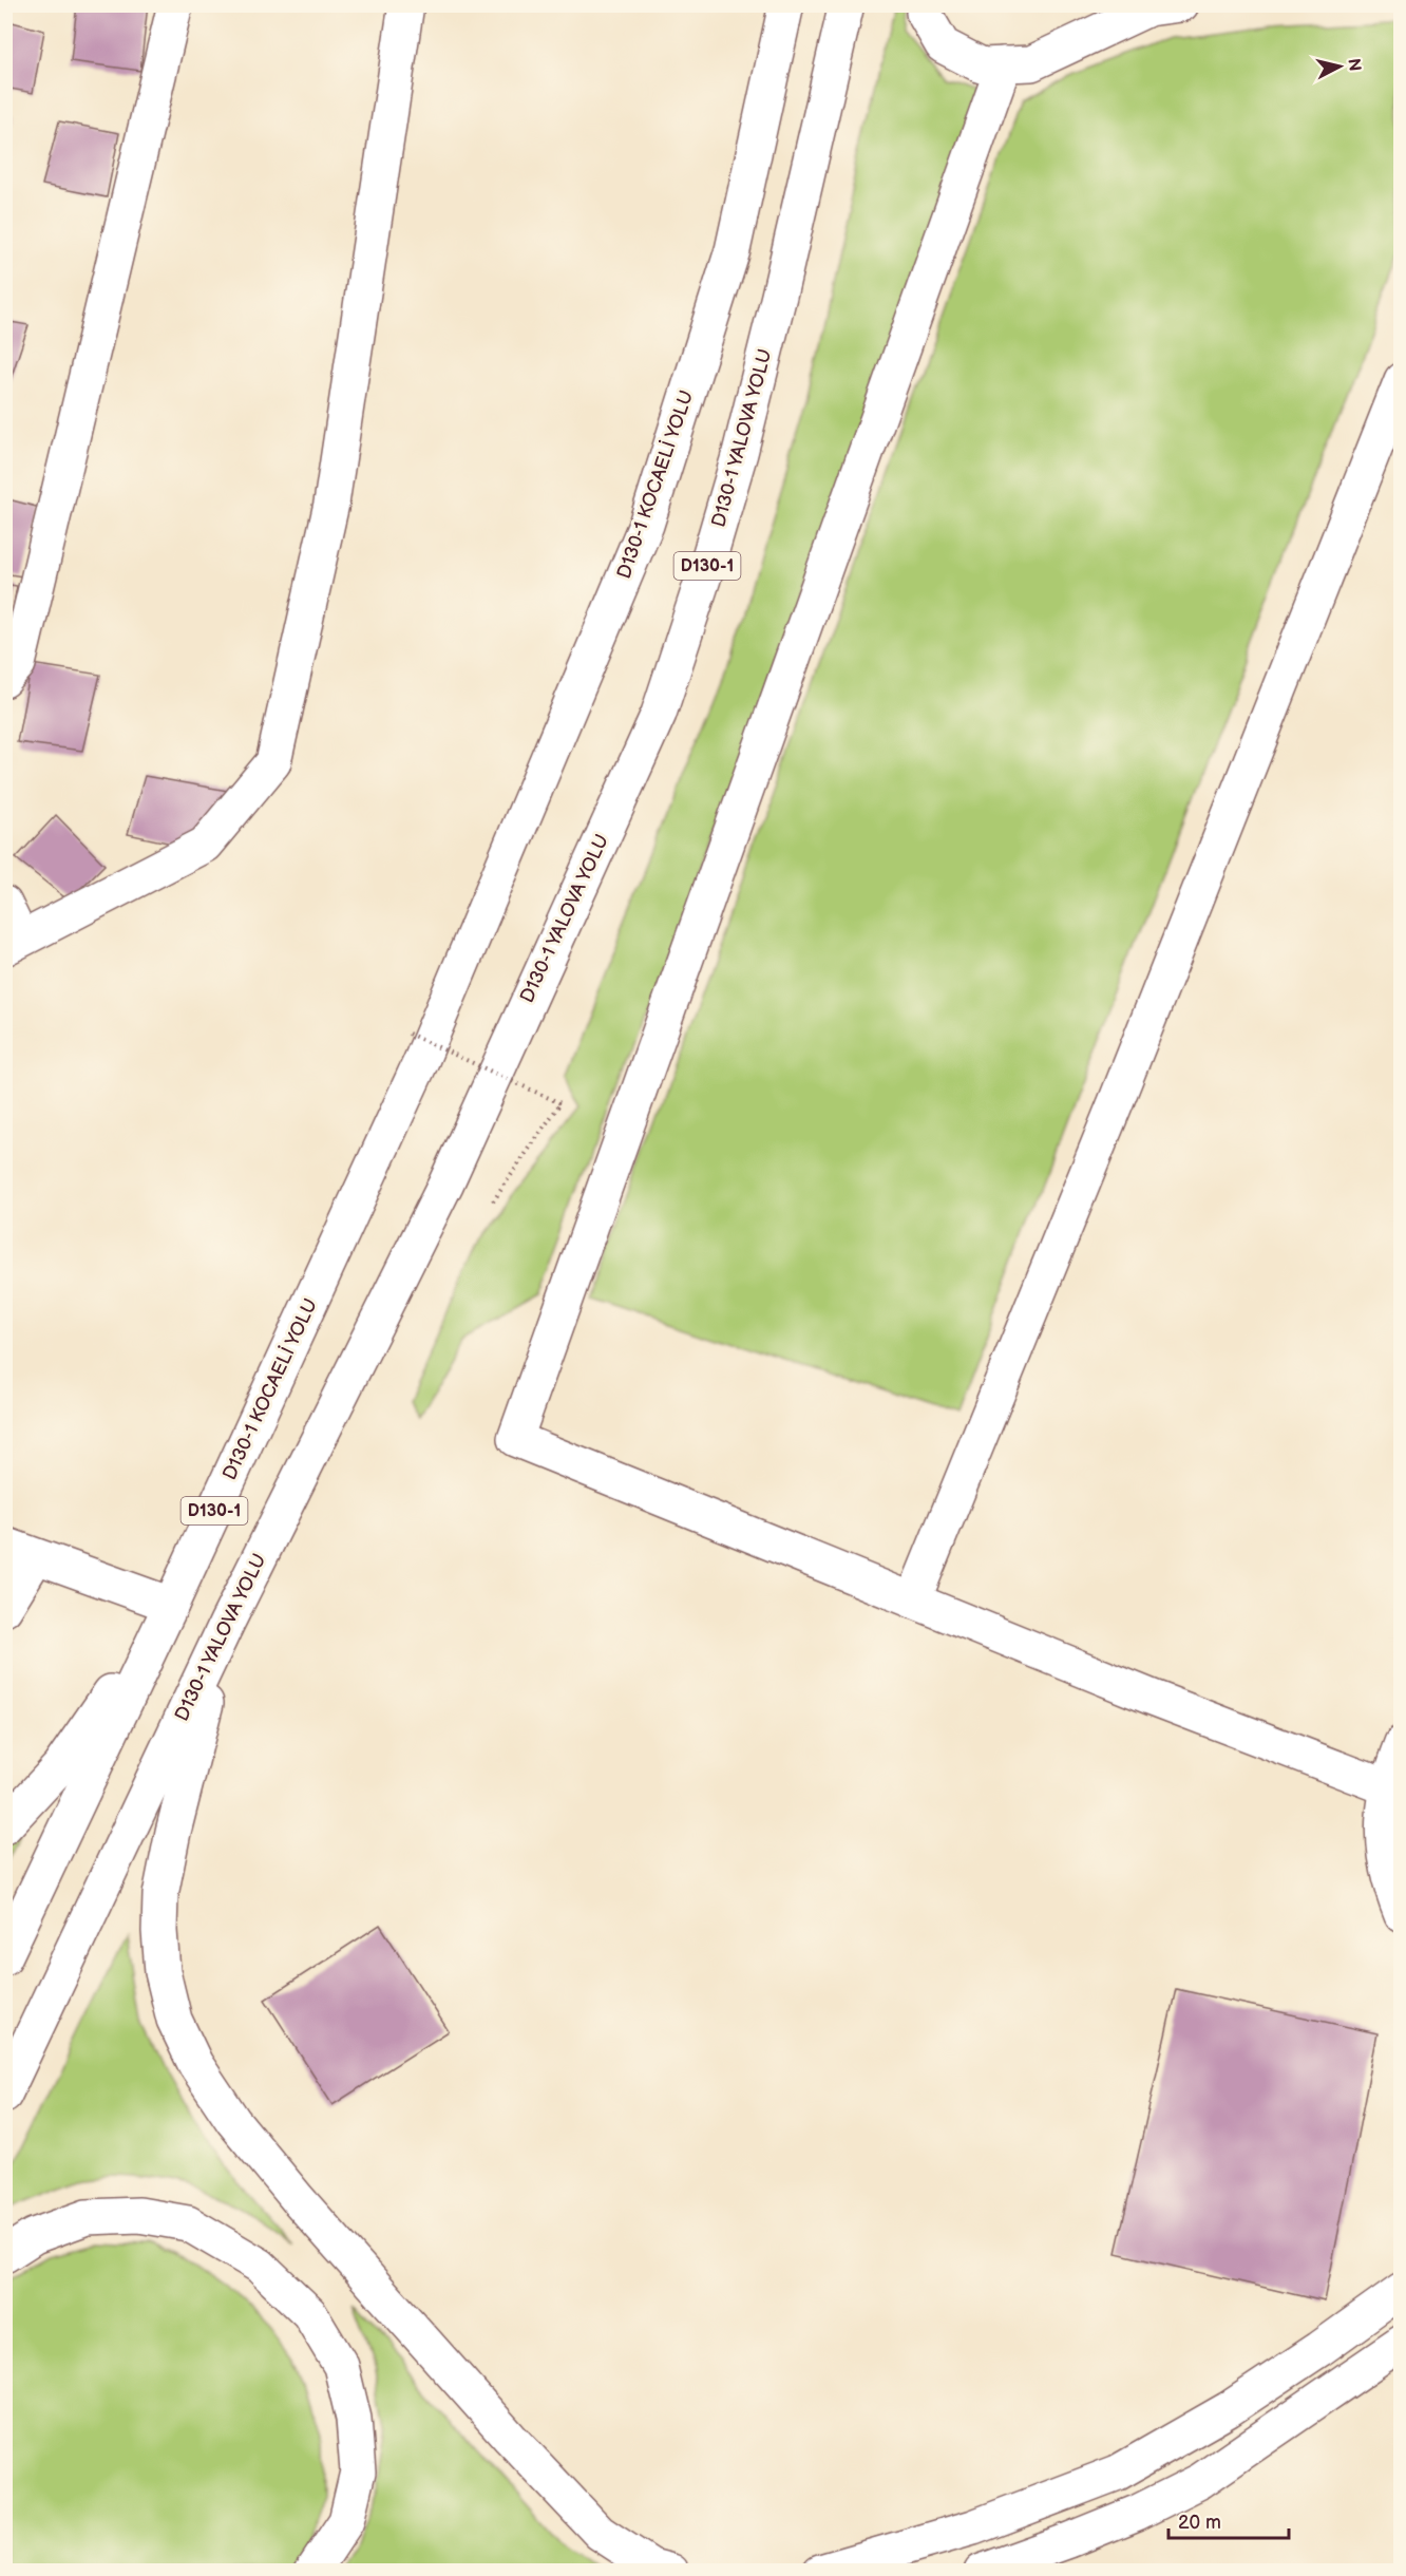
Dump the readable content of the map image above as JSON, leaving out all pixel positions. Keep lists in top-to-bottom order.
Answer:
{
  "streets": {
    "main road": ["D130-1 YALOVA YOLU", "D130-1 KOCAELİ YOLU", "D130-1"]
  },
  "scale_bar": "20 m",
  "north": "right"
}
